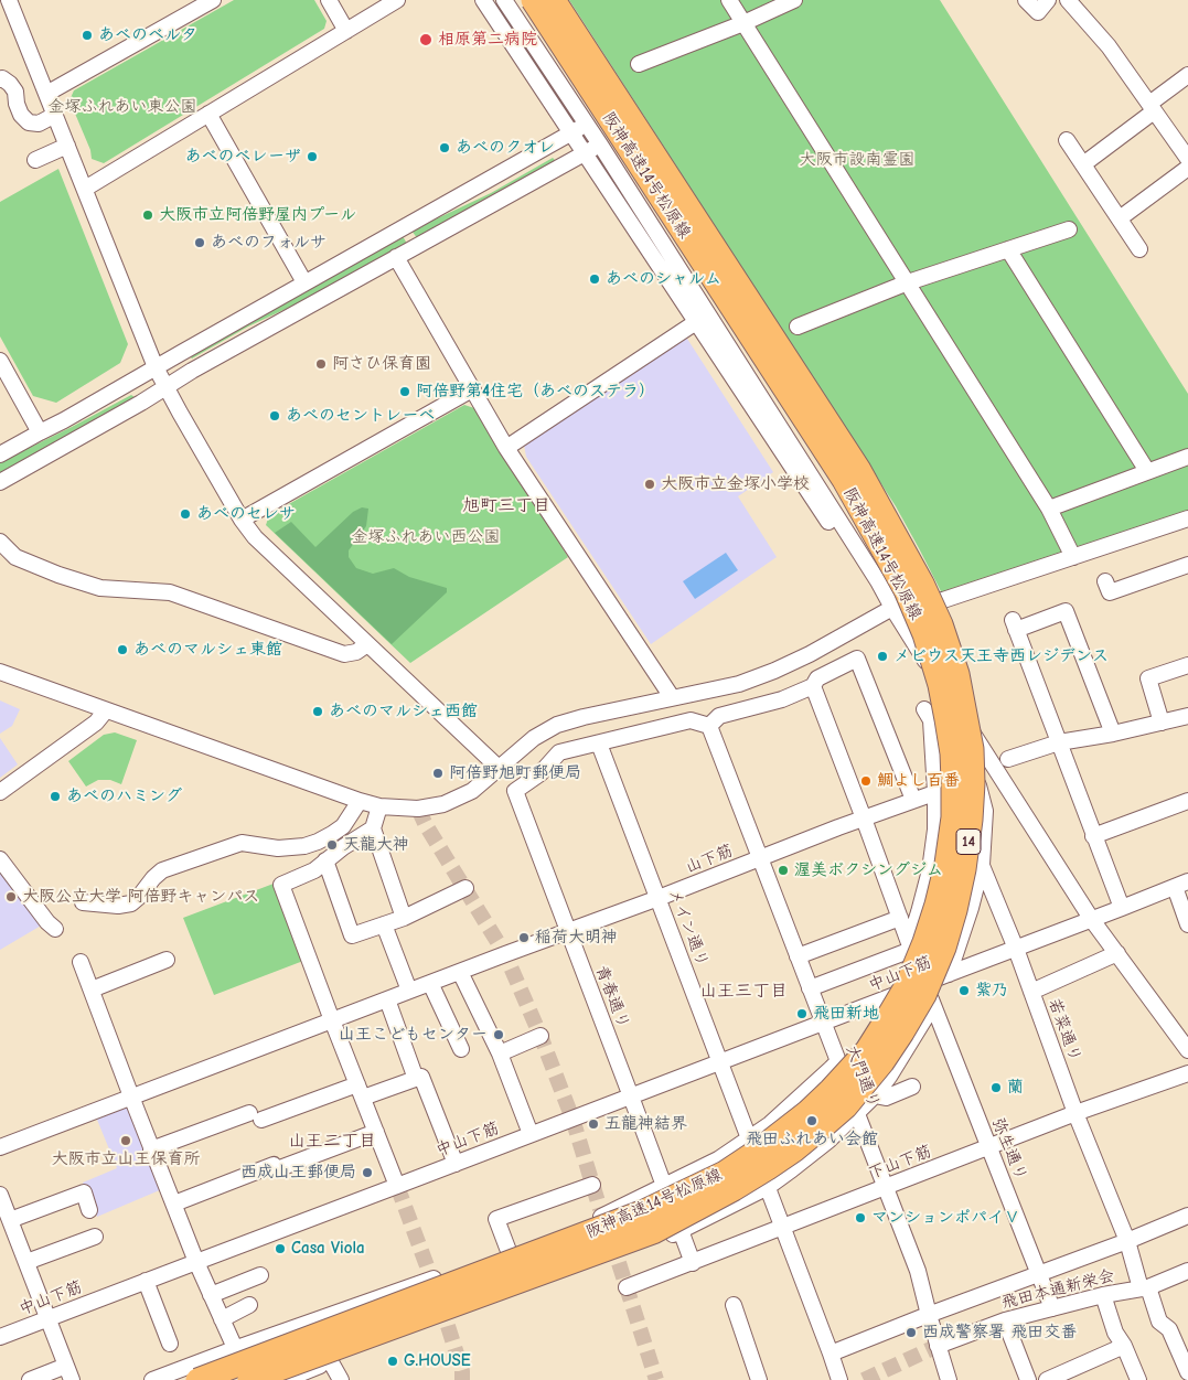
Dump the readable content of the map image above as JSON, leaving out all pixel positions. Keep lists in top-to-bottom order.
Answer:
{
  "streets": {
    "highway": ["阪神高速14号松原線", "14"],
    "street": [
      "山下筋",
      "メイン通り",
      "中山下筋",
      "青春通り",
      "若菜通り",
      "大門通り",
      "弥生通り",
      "下山下筋",
      "飛田本通新栄会"
    ]
  },
  "crossings": [
    ["山下筋", "メイン通り"],
    ["山下筋", "青春通り"],
    ["山下筋", "若菜通り"],
    ["山下筋", "大門通り"],
    ["山下筋", "弥生通り"],
    ["メイン通り", "中山下筋"],
    ["メイン通り", "青春通り"],
    ["メイン通り", "下山下筋"],
    ["中山下筋", "青春通り"],
    ["中山下筋", "若菜通り"],
    ["中山下筋", "大門通り"],
    ["中山下筋", "弥生通り"],
    ["青春通り", "下山下筋"],
    ["若菜通り", "下山下筋"],
    ["若菜通り", "飛田本通新栄会"],
    ["大門通り", "下山下筋"],
    ["大門通り", "飛田本通新栄会"],
    ["弥生通り", "下山下筋"],
    ["弥生通り", "飛田本通新栄会"]
  ],
  "districts": ["旭町三丁目", "山王三丁目", "山王二丁目"],
  "parks": ["金塚ふれあい東公園", "大阪市設南霊園", "金塚ふれあい西公園"],
  "places": [
    "あべのベルタ",
    "相原第二病院",
    "あべのクオレ",
    "あべのベレーザ",
    "大阪市立阿倍野屋内プール",
    "あべのフォルサ",
    "あべのシャルム",
    "阿さひ保育園",
    "阿倍野第4住宅（あべのステラ）",
    "あべのセントレーベ",
    "大阪市立金塚小学校",
    "あべのセレサ",
    "あべのマルシェ東館",
    "メビウス天王寺西レジデンス",
    "あべのマルシェ西館",
    "阿倍野旭町郵便局",
    "鯛よし百番",
    "あべのハミング",
    "天龍大神",
    "渥美ボクシングジム",
    "大阪公立大学 阿倍野キャンパス",
    "稲荷大明神",
    "紫乃",
    "飛田新地",
    "山王こどもセンター",
    "蘭",
    "飛田ふれあい会館",
    "五龍神結界",
    "大阪市立山王保育所",
    "西成山王郵便局",
    "マンションポパイⅤ",
    "Casa Viola",
    "西成警察署 飛田交番",
    "G.HOUSE"
  ]
}
